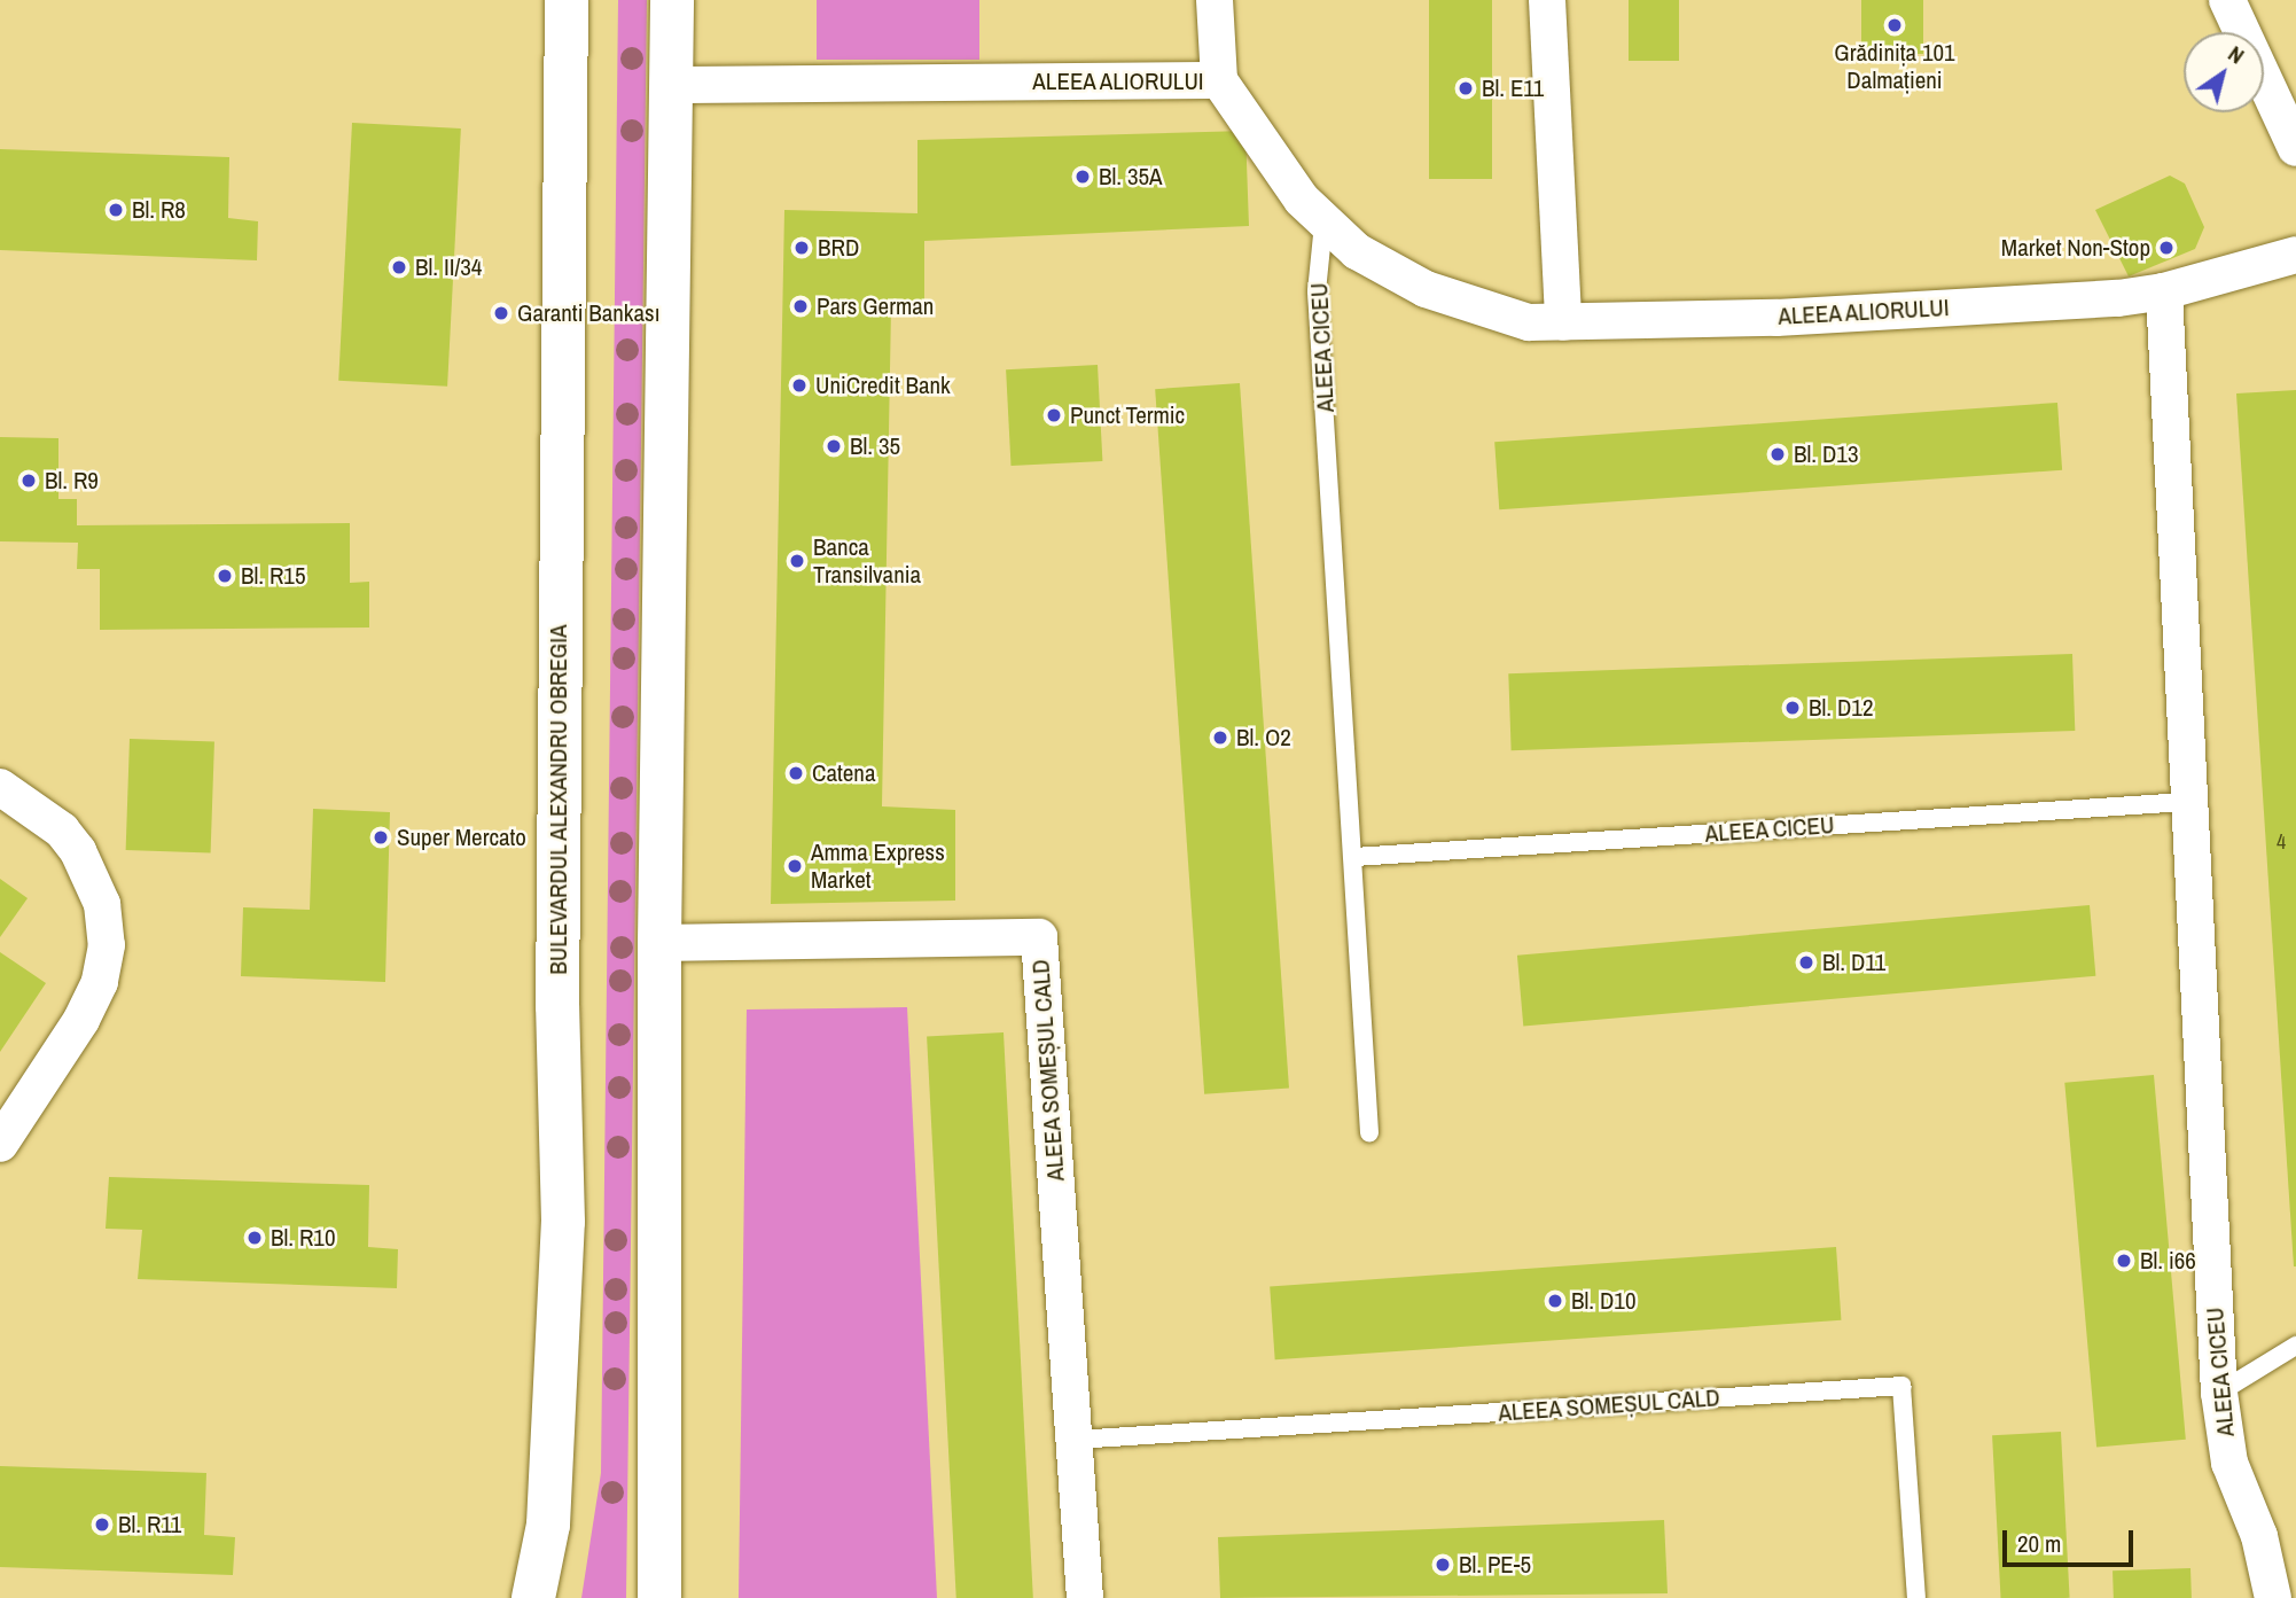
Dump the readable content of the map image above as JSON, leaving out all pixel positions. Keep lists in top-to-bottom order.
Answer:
{
  "streets": {
    "main road": ["BULEVARDUL ALEXANDRU OBREGIA"],
    "street": ["ALEEA ALIORULUI", "ALEEA CICEU", "ALEEA SOMEȘUL CALD"]
  },
  "crossings": [
    ["ALEEA ALIORULUI", "ALEEA CICEU"]
  ],
  "places": [
    "Grădinița 101 Dalmațieni",
    "Bl. E11",
    "Bl. 35A",
    "Bl. R8",
    "BRD",
    "Market Non-Stop",
    "Bl. II/34",
    "Pars German",
    "Garanti Bankası",
    "UniCredit Bank",
    "Punct Termic",
    "Bl. 35",
    "Bl. D13",
    "Bl. R9",
    "Banca Transilvania",
    "Bl. R15",
    "Bl. D12",
    "Bl. O2",
    "Catena",
    "Super Mercato",
    "Amma Express Market",
    "Bl. D11",
    "Bl. R10",
    "Bl. i66",
    "Bl. D10",
    "Bl. R11",
    "Bl. PE-5"
  ],
  "house_numbers": ["4"],
  "scale_bar": "20 m",
  "north": "top right"
}
